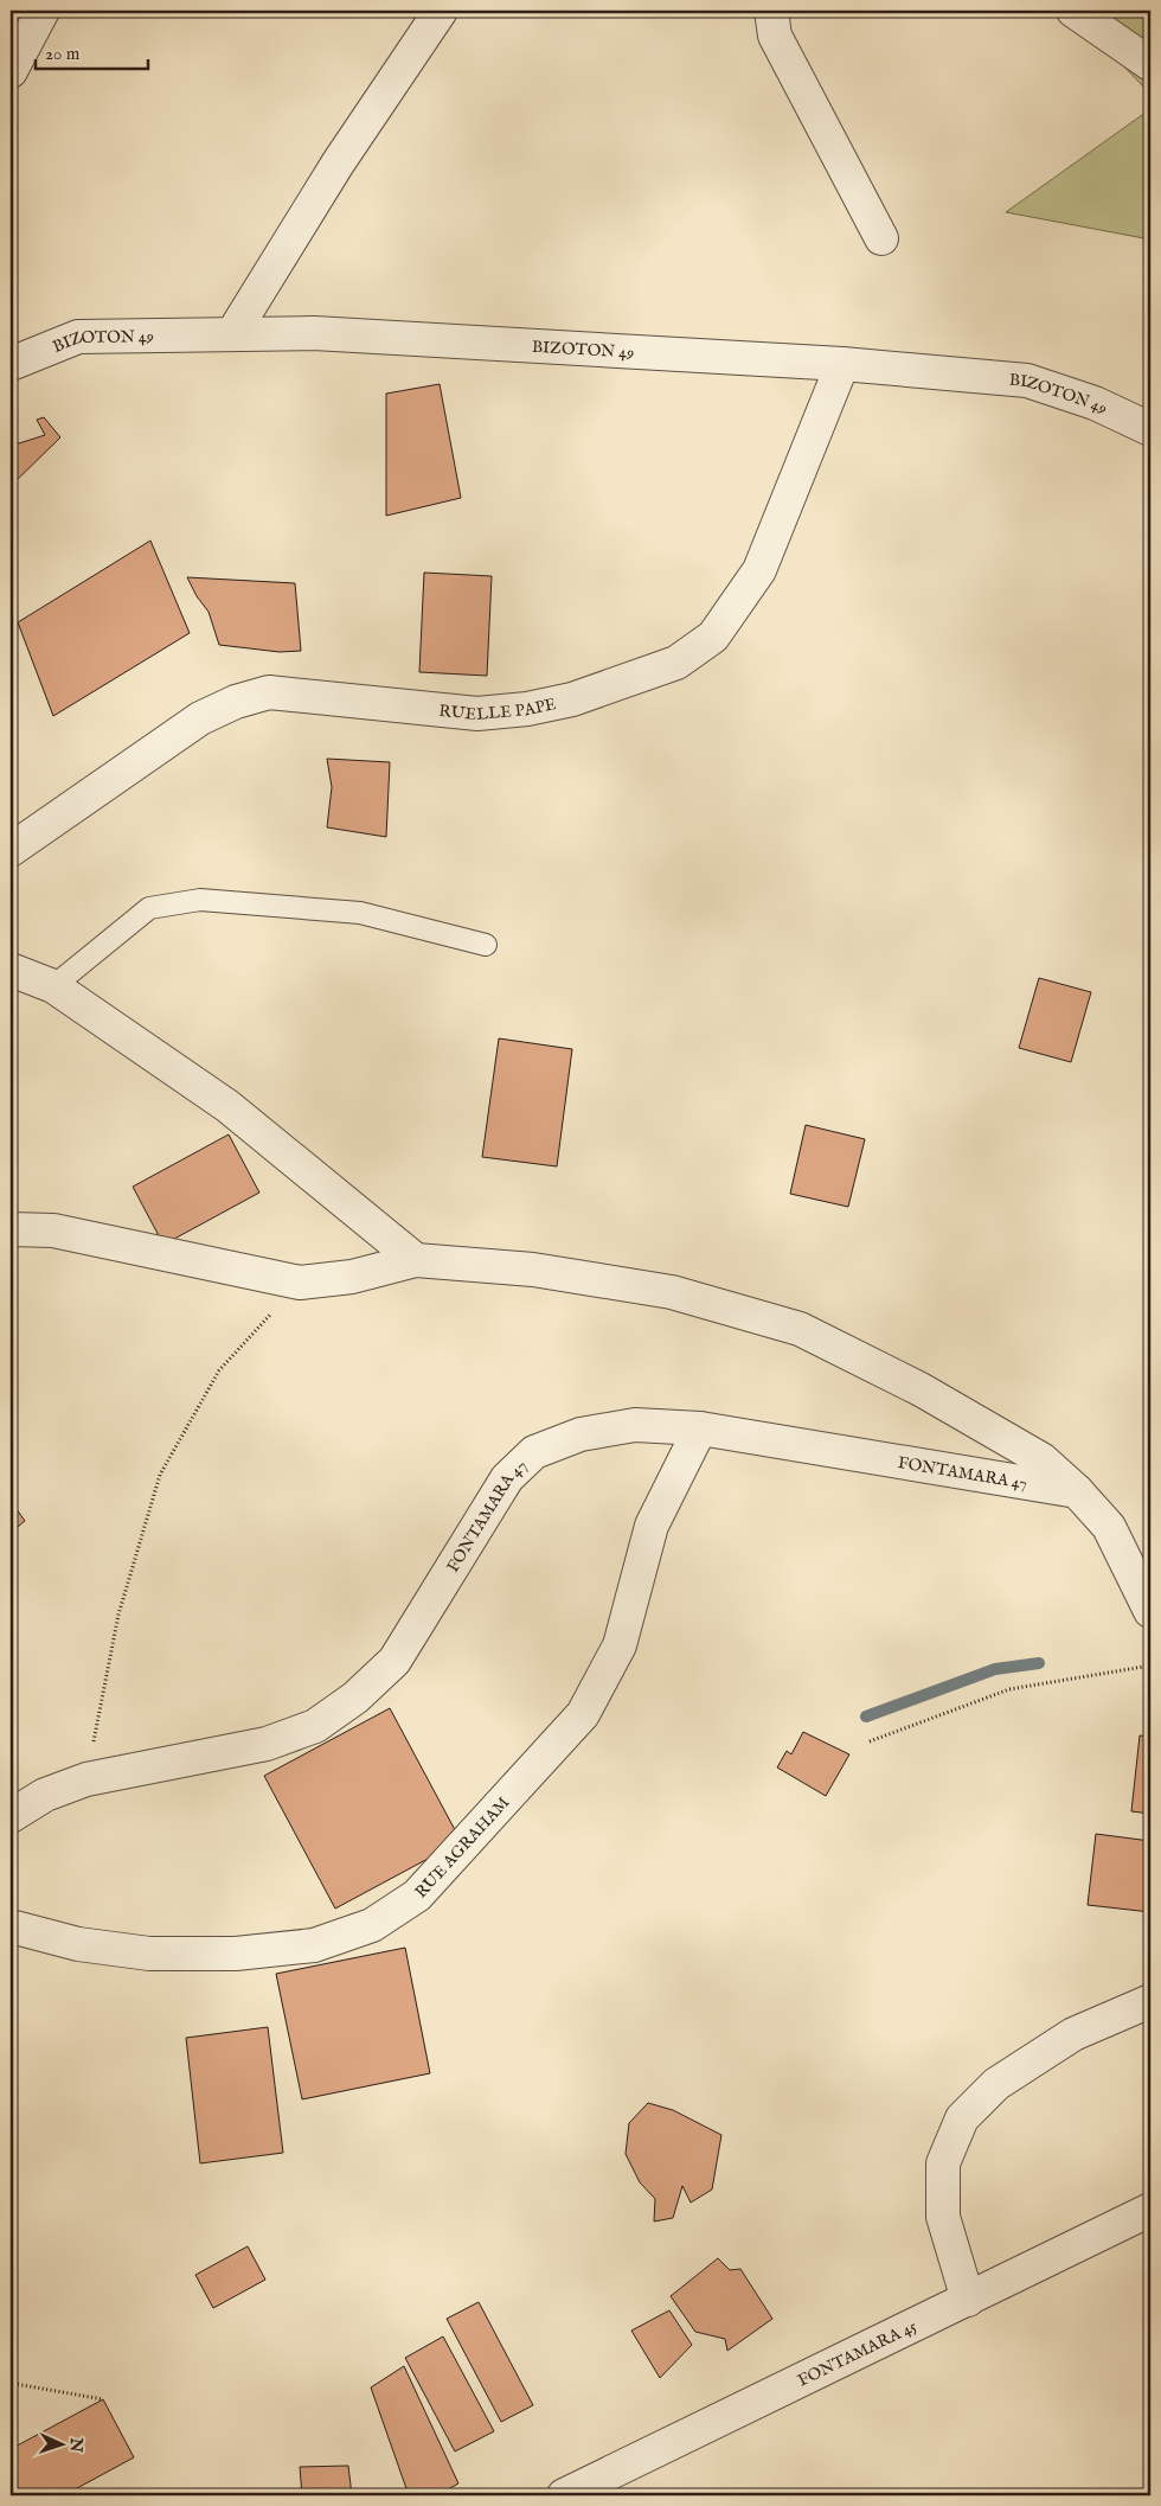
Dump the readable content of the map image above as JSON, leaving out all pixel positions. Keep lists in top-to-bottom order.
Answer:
{
  "streets": {
    "street": [
      "BIZOTON 49",
      "RUELLE PAPE",
      "FONTAMARA 47",
      "RUE AGRAHAM",
      "FONTAMARA 45"
    ]
  },
  "crossings": [
    ["BIZOTON 49", "RUELLE PAPE"],
    ["FONTAMARA 47", "RUE AGRAHAM"]
  ],
  "scale_bar": "20 m",
  "north": "right"
}
